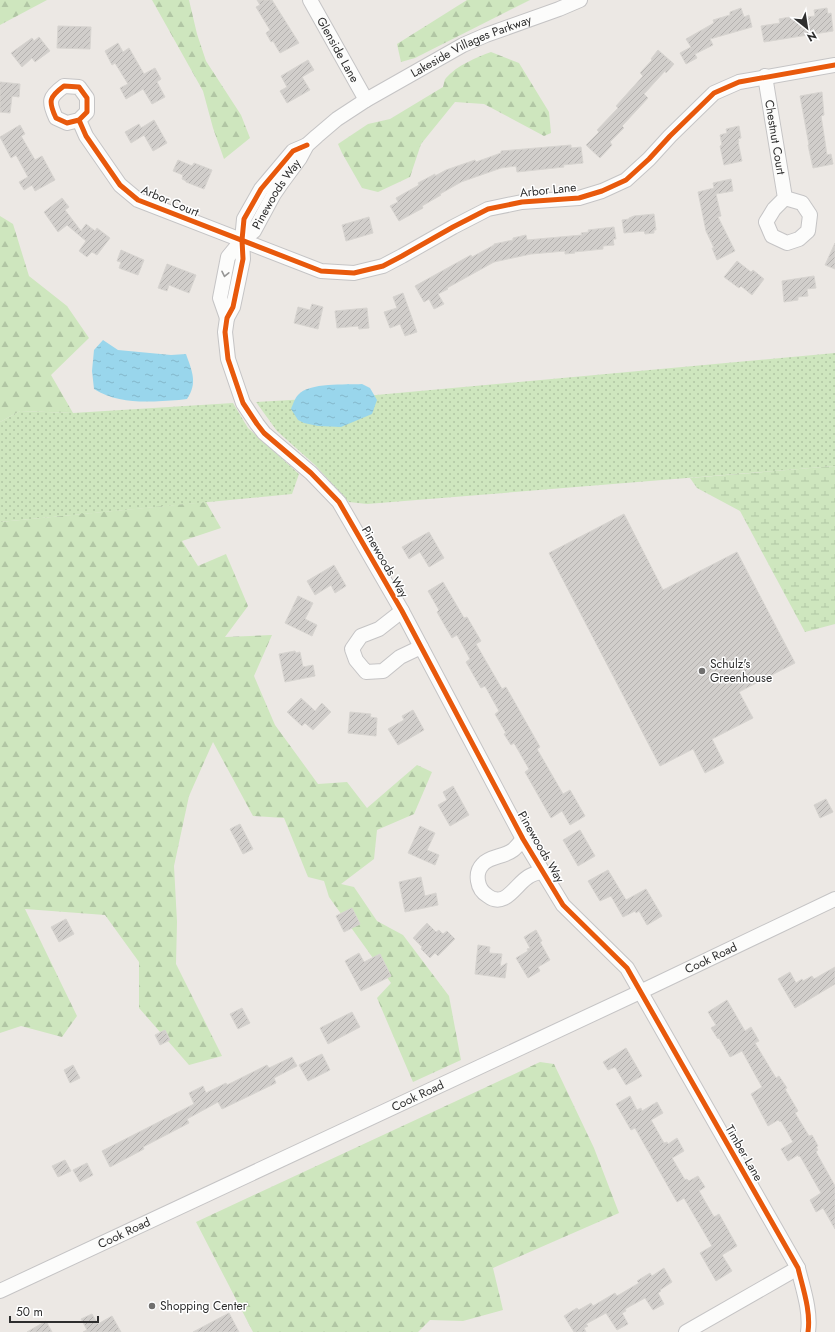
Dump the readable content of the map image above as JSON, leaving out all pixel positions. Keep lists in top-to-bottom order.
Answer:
{
  "streets": {
    "street": [
      "Lakeside Villages Parkway",
      "Glenside Lane",
      "Chestnut Court",
      "Arbor Lane",
      "Pinewoods Way",
      "Arbor Court",
      "Cook Road",
      "Timber Lane"
    ]
  },
  "crossings": [
    ["Lakeside Villages Parkway", "Glenside Lane"],
    ["Lakeside Villages Parkway", "Pinewoods Way"],
    ["Glenside Lane", "Pinewoods Way"],
    ["Chestnut Court", "Arbor Lane"],
    ["Arbor Lane", "Pinewoods Way"],
    ["Arbor Lane", "Arbor Court"],
    ["Pinewoods Way", "Arbor Court"],
    ["Pinewoods Way", "Cook Road"],
    ["Pinewoods Way", "Timber Lane"],
    ["Cook Road", "Timber Lane"]
  ],
  "places": ["Schulz's Greenhouse", "Shopping Center"],
  "scale_bar": "50 m",
  "north": "bottom right"
}
